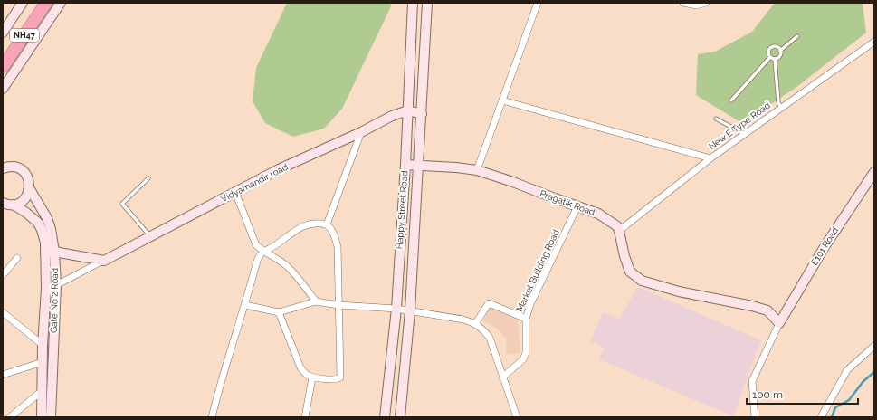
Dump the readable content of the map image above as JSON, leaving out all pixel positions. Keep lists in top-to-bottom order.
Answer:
{
  "streets": {
    "highway": ["NH47"],
    "street": [
      "New E Type Road",
      "Vidyamandir road",
      "Pragatik Road",
      "Happy Street Road",
      "E101 Road",
      "Market Building Road",
      "Gate No 2 Road"
    ]
  },
  "crossings": [
    ["New E Type Road", "Pragatik Road"],
    ["Vidyamandir road", "Happy Street Road"],
    ["Pragatik Road", "Happy Street Road"],
    ["Pragatik Road", "Market Building Road"]
  ],
  "scale_bar": "100 m"
}
